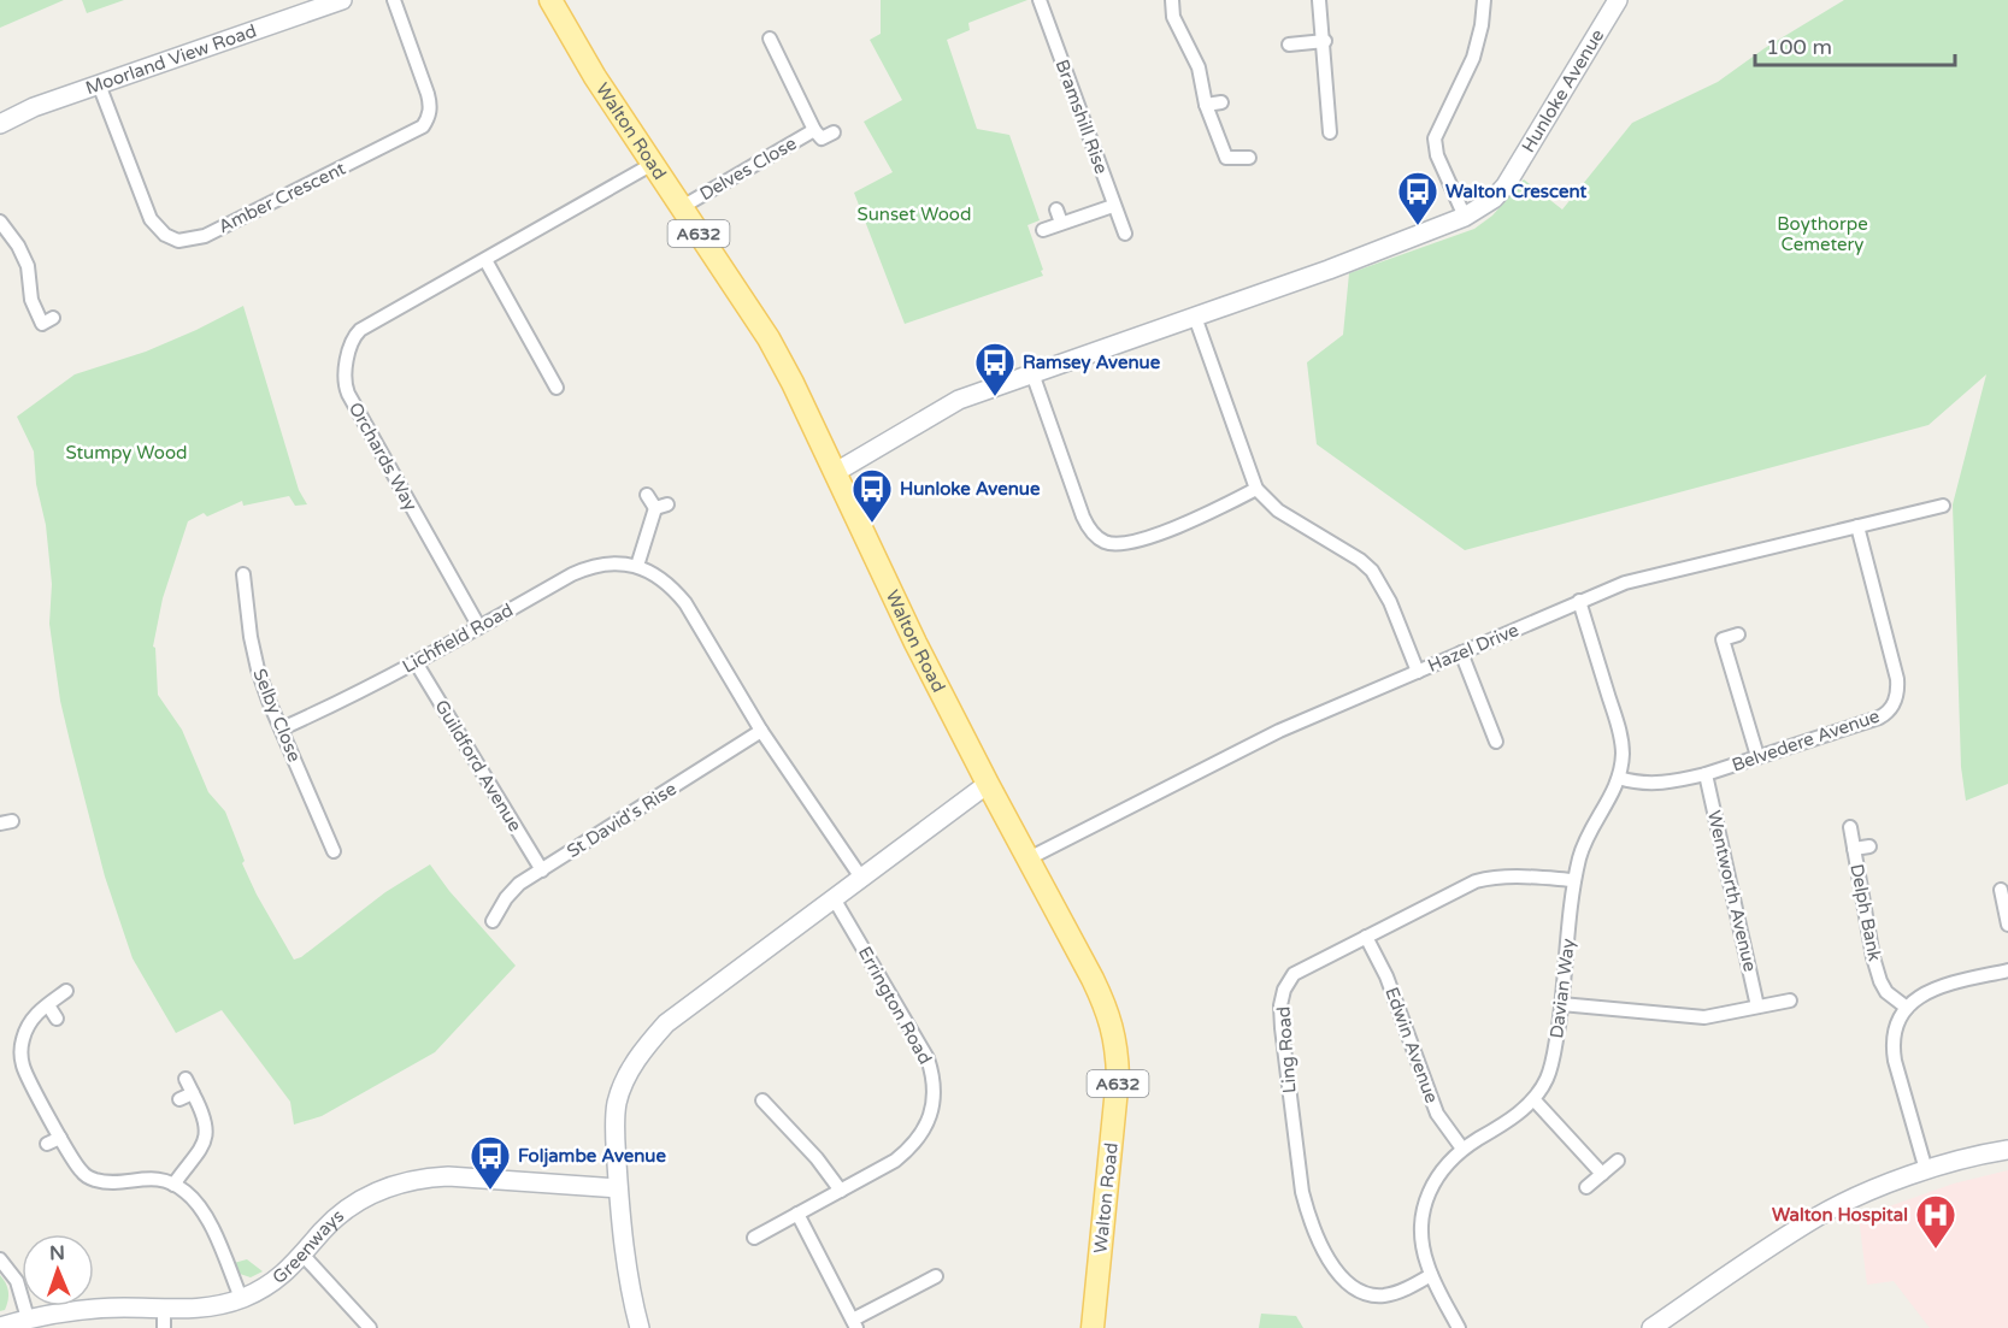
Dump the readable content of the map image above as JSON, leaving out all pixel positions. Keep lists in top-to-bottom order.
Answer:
{
  "streets": {
    "main road": ["Walton Road", "A632"],
    "street": [
      "Moorland View Road",
      "Hunloke Avenue",
      "Bramshill Rise",
      "Delves Close",
      "Amber Crescent",
      "Orchards Way",
      "Lichfield Road",
      "Hazel Drive",
      "Selby Close",
      "Belvedere Avenue",
      "Guildford Avenue",
      "St David's Rise",
      "Wentworth Avenue",
      "Delph Bank",
      "Davian Way",
      "Errington Road",
      "Edwin Avenue",
      "Ling Road",
      "Greenways"
    ]
  },
  "crossings": [
    ["Moorland View Road", "Amber Crescent"],
    ["Hunloke Avenue", "Walton Road"],
    ["Walton Road", "Delves Close"],
    ["Walton Road", "Orchards Way"],
    ["Walton Road", "Hazel Drive"],
    ["Orchards Way", "Lichfield Road"],
    ["Lichfield Road", "Selby Close"],
    ["Lichfield Road", "Guildford Avenue"],
    ["Lichfield Road", "St David's Rise"],
    ["Hazel Drive", "Belvedere Avenue"],
    ["Hazel Drive", "Davian Way"],
    ["Belvedere Avenue", "Wentworth Avenue"],
    ["Belvedere Avenue", "Davian Way"],
    ["Guildford Avenue", "St David's Rise"],
    ["Davian Way", "Edwin Avenue"],
    ["Davian Way", "Ling Road"],
    ["Edwin Avenue", "Ling Road"]
  ],
  "parks": ["Sunset Wood", "Boythorpe Cemetery", "Stumpy Wood"],
  "places": {
    "bus stop": [
      "Walton Crescent",
      "Ramsey Avenue",
      "Hunloke Avenue",
      "Foljambe Avenue"
    ],
    "hospital": ["Walton Hospital"]
  },
  "scale_bar": "100 m",
  "north": "top"
}
